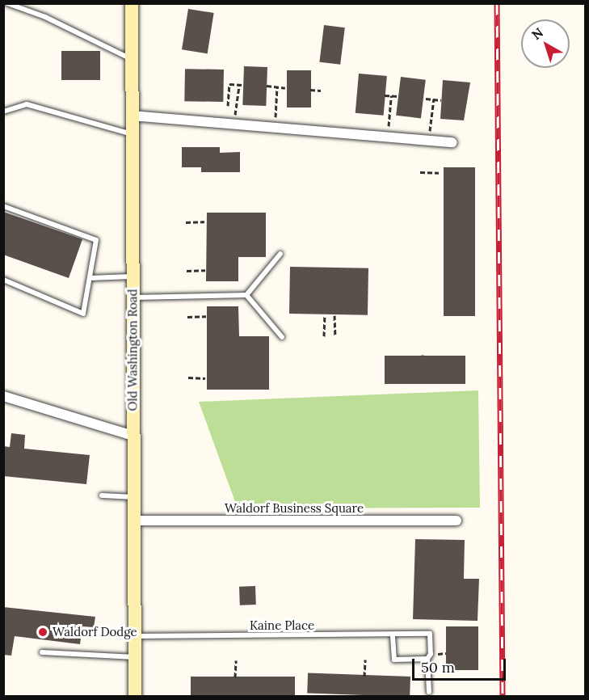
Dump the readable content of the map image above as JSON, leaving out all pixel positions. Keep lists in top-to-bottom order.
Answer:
{
  "streets": {
    "main road": ["Old Washington Road"],
    "street": ["Waldorf Business Square"],
    "lane": ["Kaine Place"]
  },
  "crossings": [
    ["Old Washington Road", "Waldorf Business Square"],
    ["Old Washington Road", "Kaine Place"]
  ],
  "places": ["Waldorf Dodge"],
  "scale_bar": "50 m",
  "north": "top left"
}
